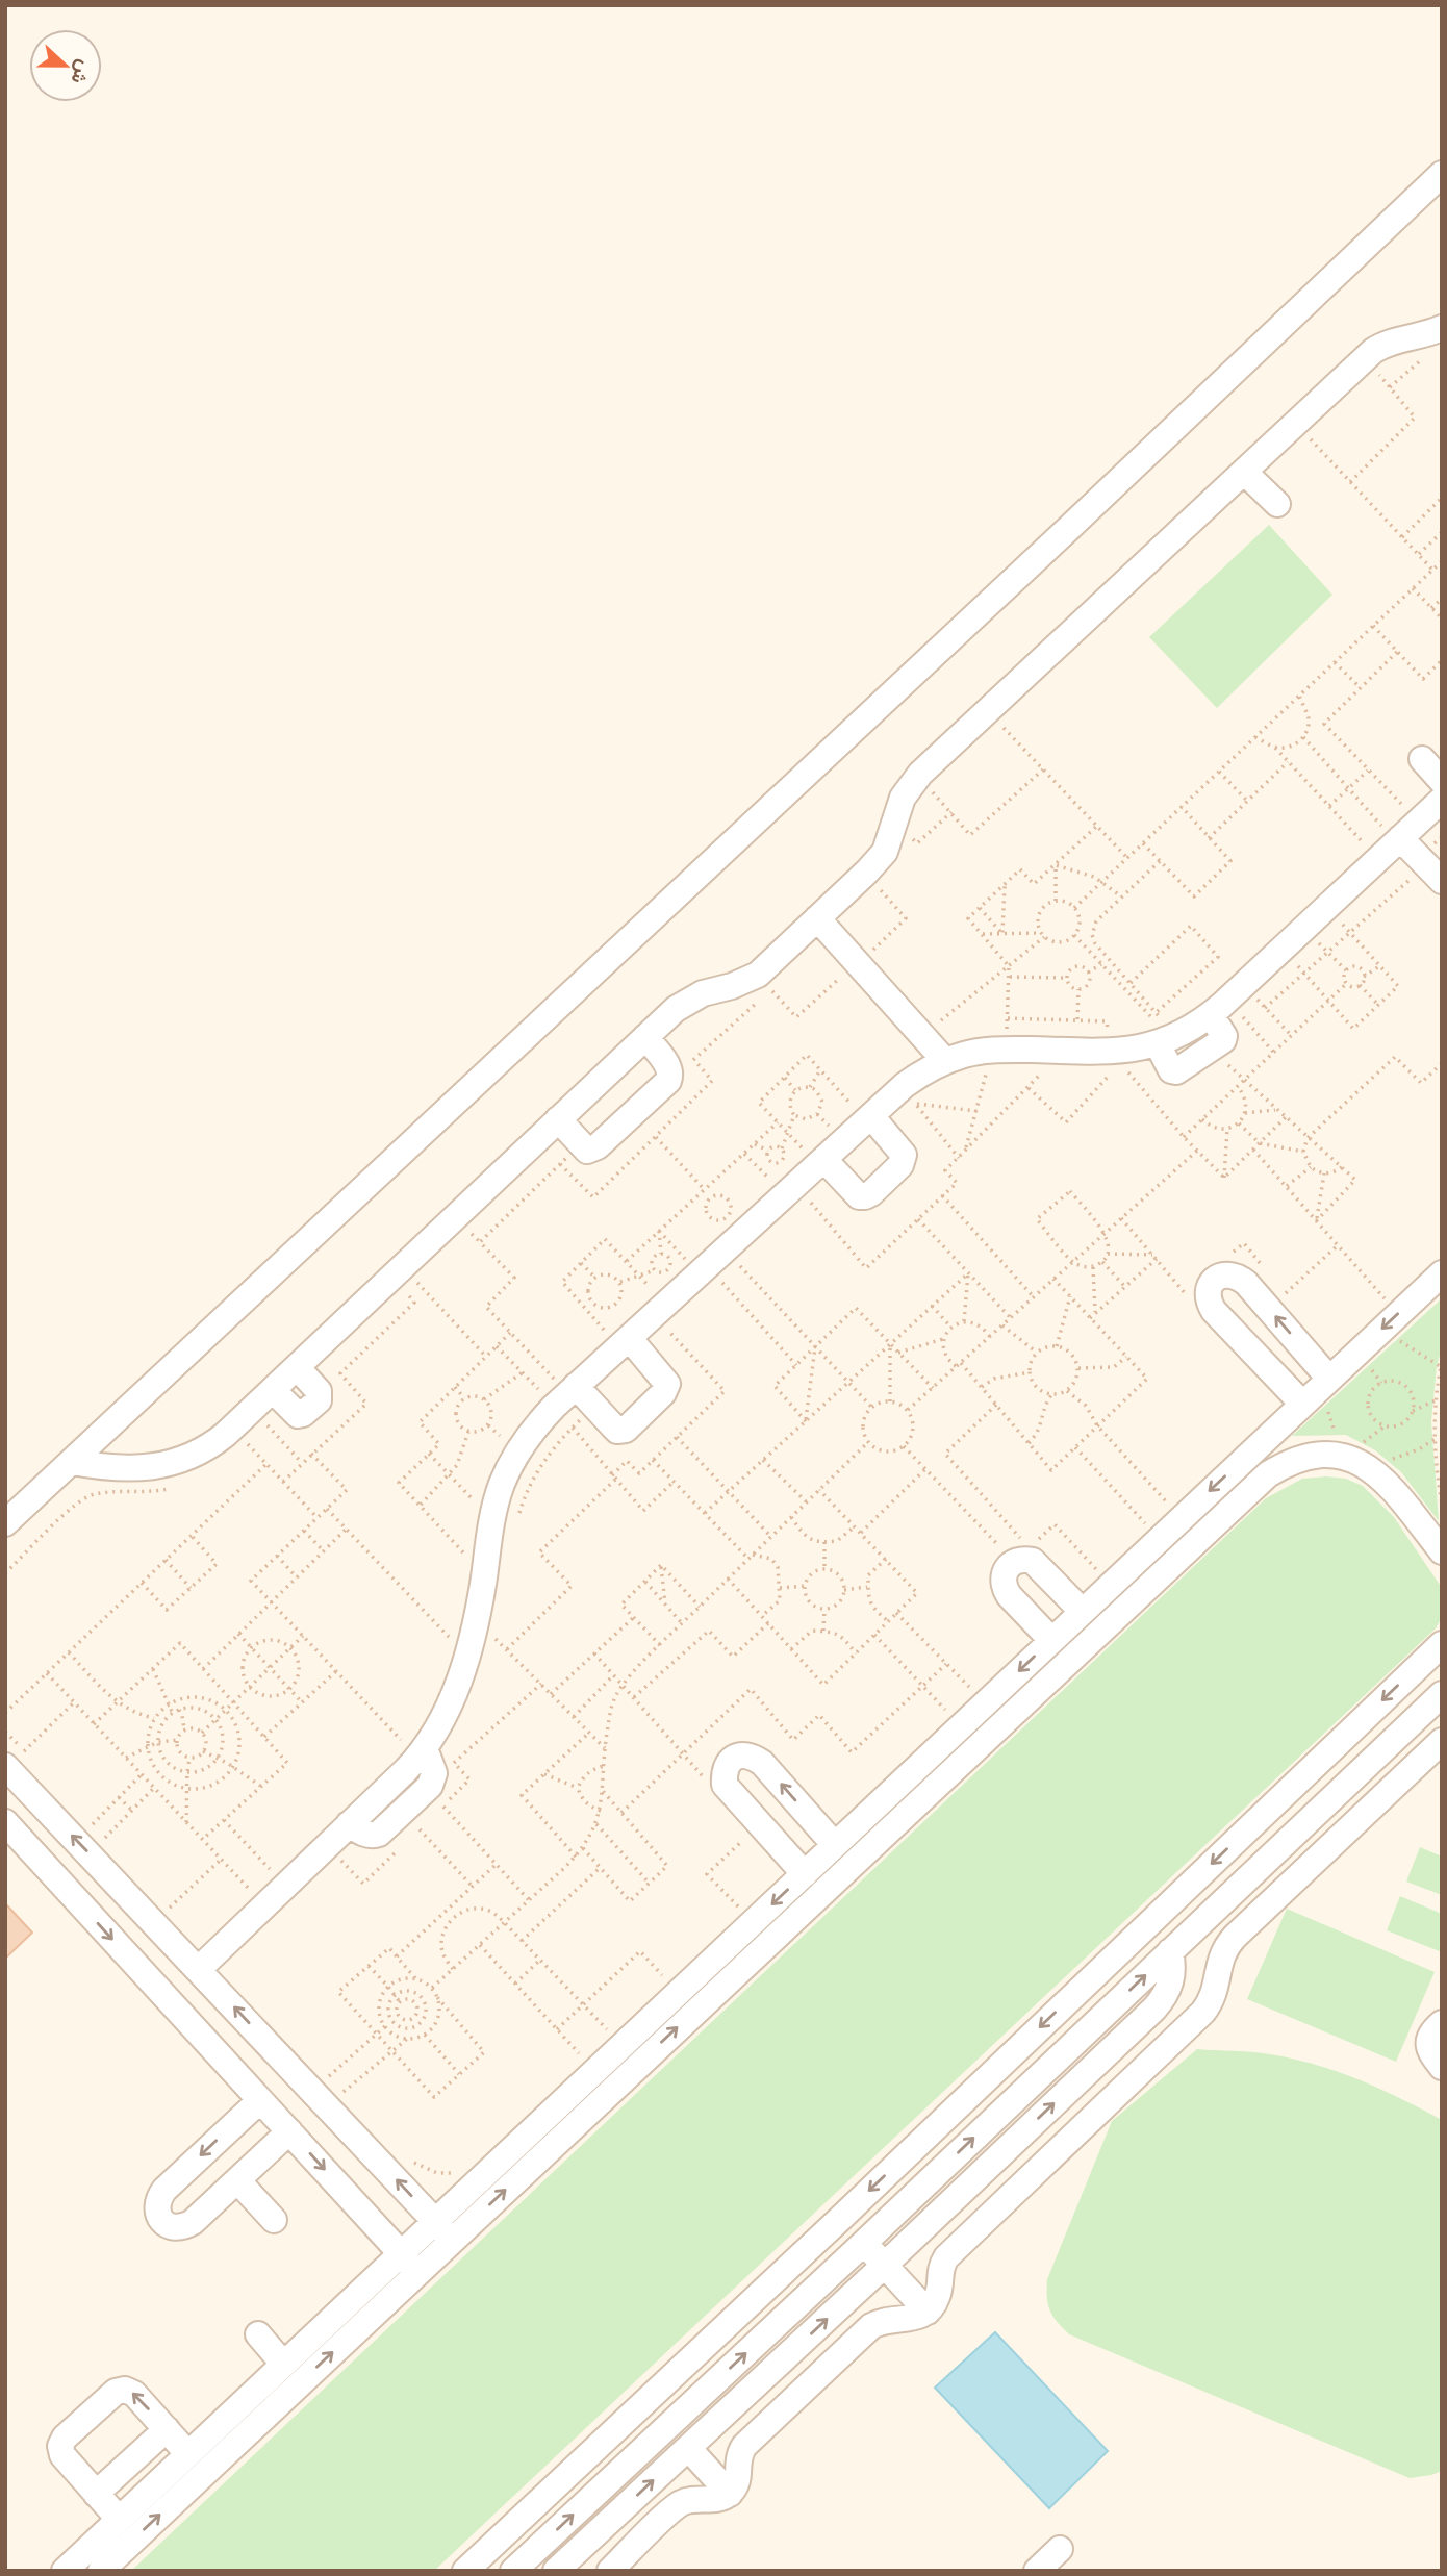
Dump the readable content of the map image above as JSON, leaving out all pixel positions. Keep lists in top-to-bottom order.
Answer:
{
  "north": "right"
}
